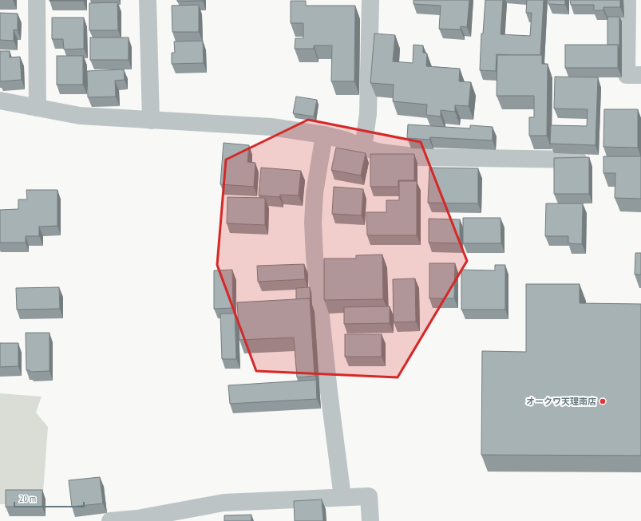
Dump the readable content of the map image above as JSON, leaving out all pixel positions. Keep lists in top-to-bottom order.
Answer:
{
  "places": ["オークワ天理南店"],
  "scale_bar": "20 m"
}
